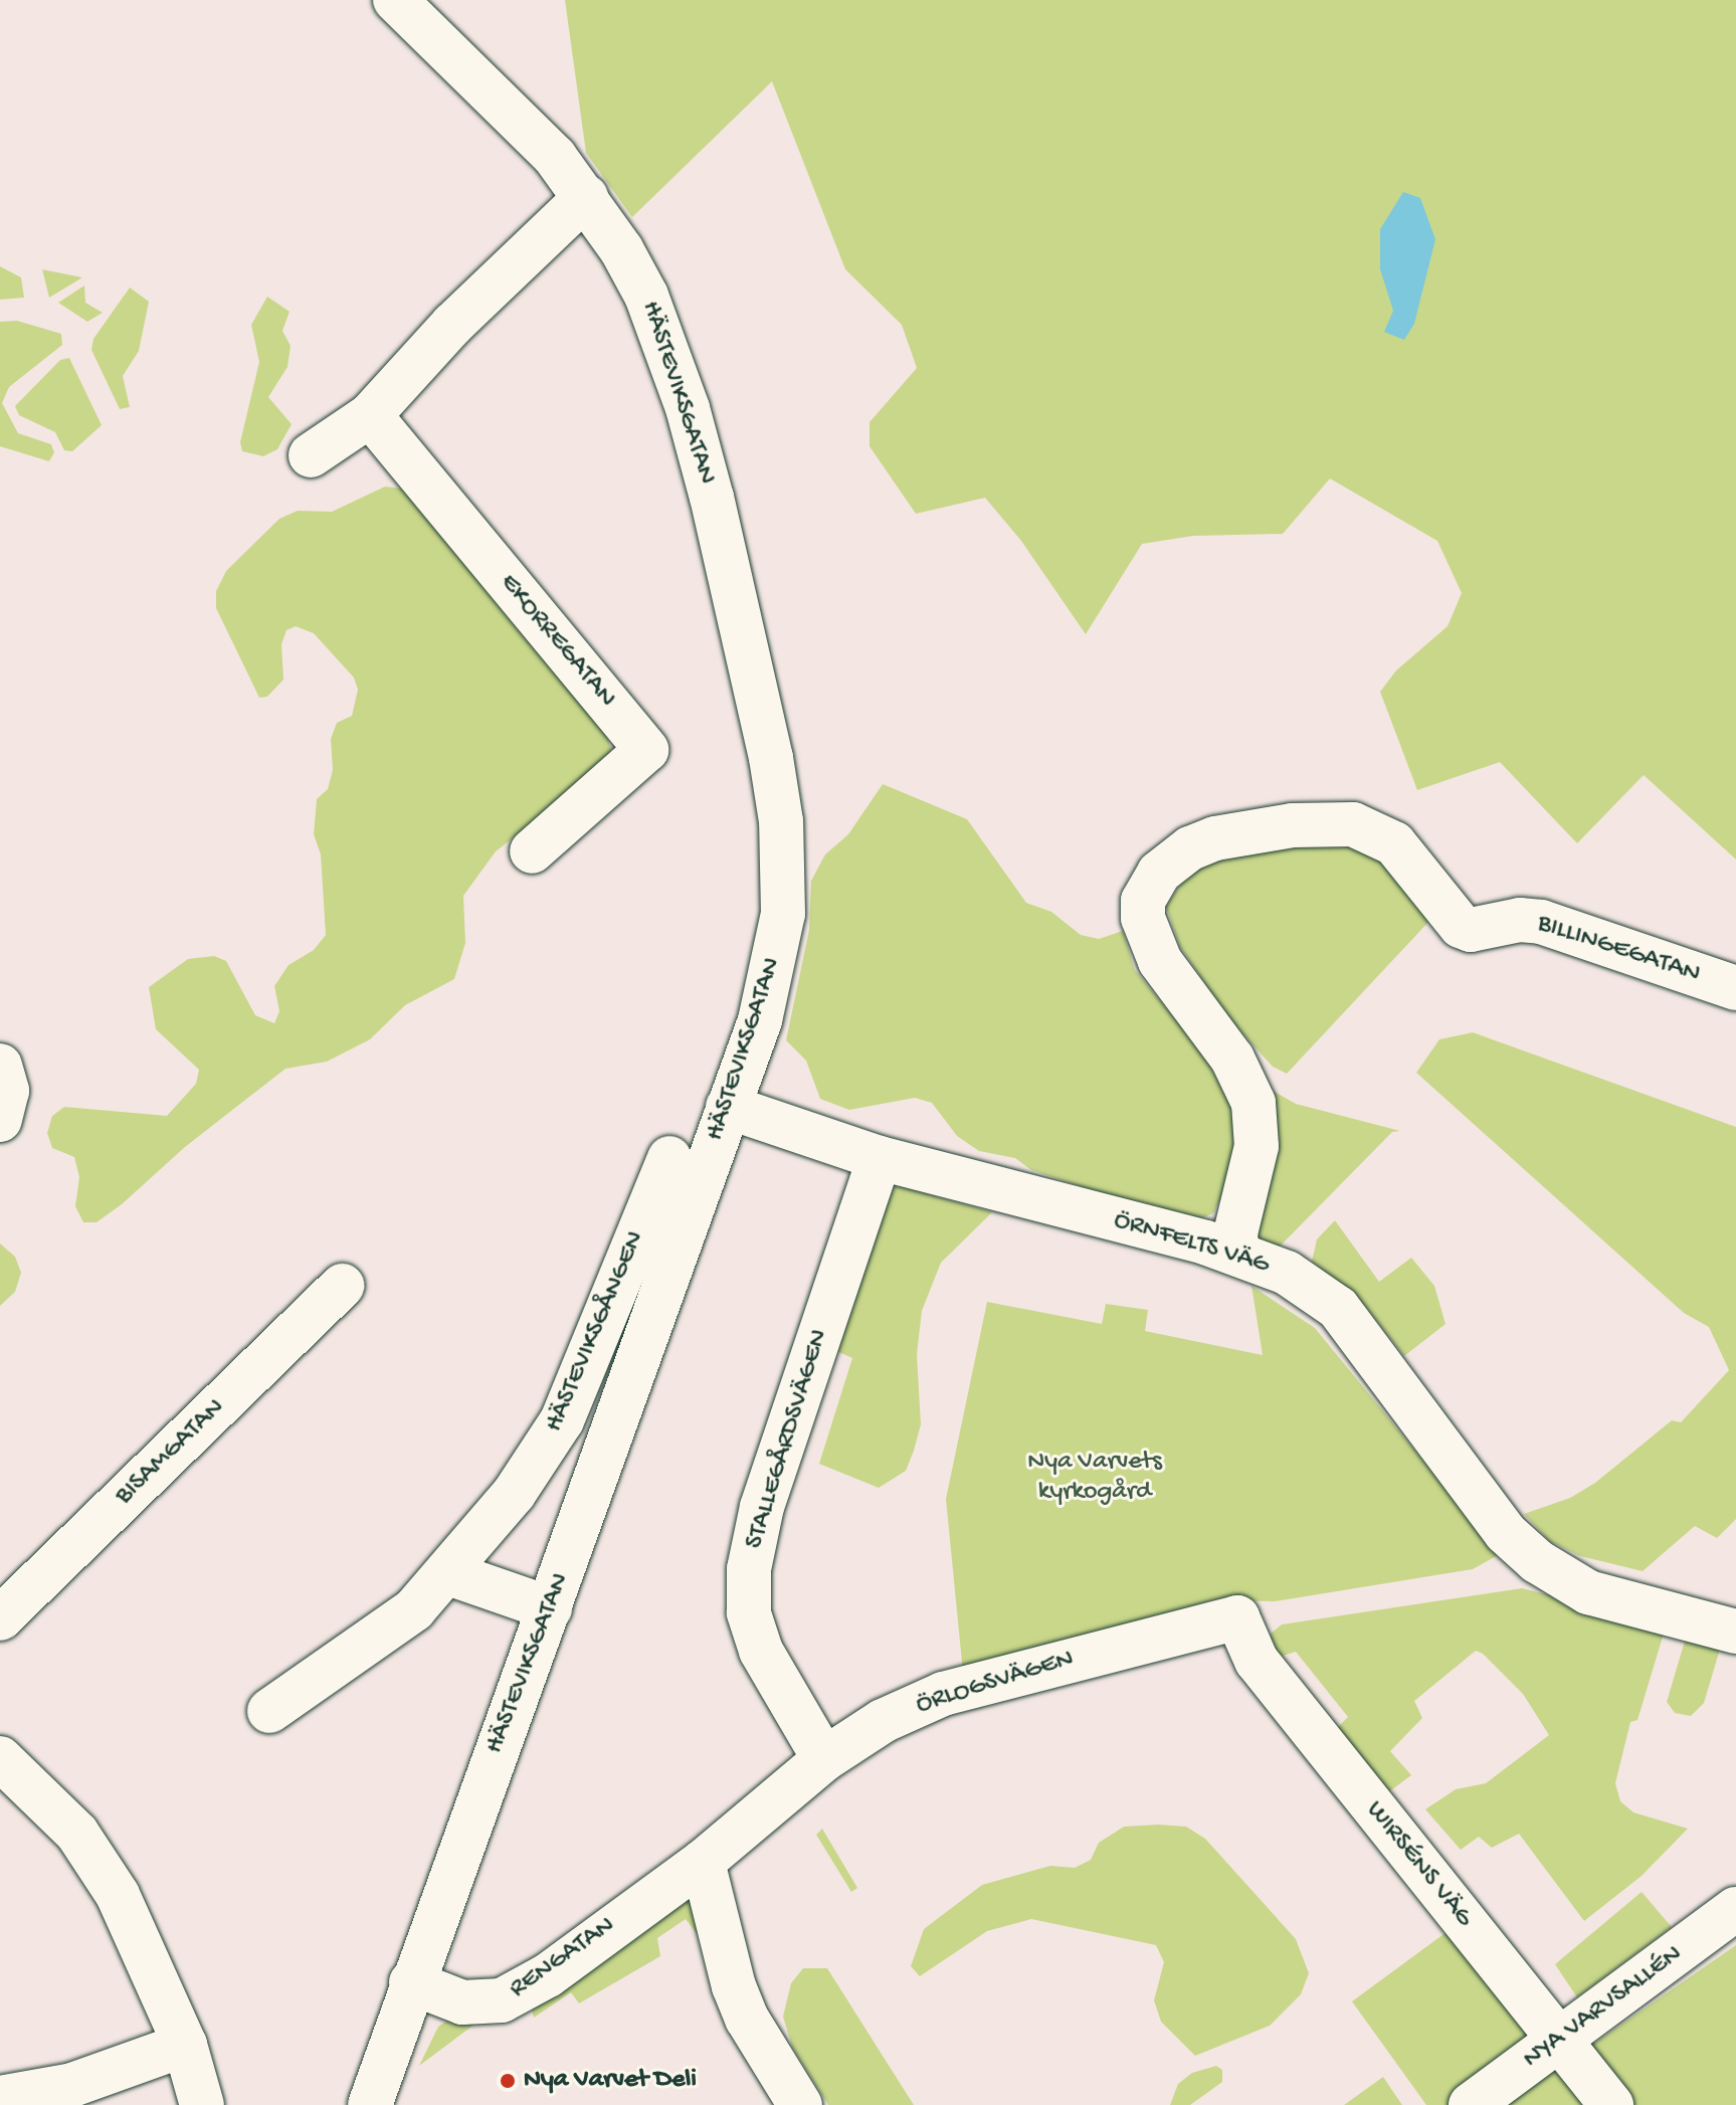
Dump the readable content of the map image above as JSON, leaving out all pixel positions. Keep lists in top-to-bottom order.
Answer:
{
  "streets": {
    "street": [
      "HÄSTEVIKSGATAN",
      "EKORREGATAN",
      "BILLINGEGATAN",
      "ÖRNFELTS VÄG",
      "HÄSTEVIKSGÅNGEN",
      "STALLEGÅRDSVÄGEN",
      "BISAMGATAN",
      "ÖRLOGSVÄGEN",
      "WIRSÉNS VÄG",
      "RENGATAN",
      "NYA VARVSALLÉN"
    ]
  },
  "crossings": [
    ["HÄSTEVIKSGATAN", "ÖRNFELTS VÄG"],
    ["HÄSTEVIKSGATAN", "RENGATAN"],
    ["BILLINGEGATAN", "ÖRNFELTS VÄG"],
    ["ÖRNFELTS VÄG", "STALLEGÅRDSVÄGEN"],
    ["STALLEGÅRDSVÄGEN", "ÖRLOGSVÄGEN"],
    ["ÖRLOGSVÄGEN", "WIRSÉNS VÄG"],
    ["ÖRLOGSVÄGEN", "RENGATAN"],
    ["WIRSÉNS VÄG", "NYA VARVSALLÉN"]
  ],
  "parks": ["Nya Varvets kyrkogård"],
  "places": ["Nya Varvet Deli"]
}
